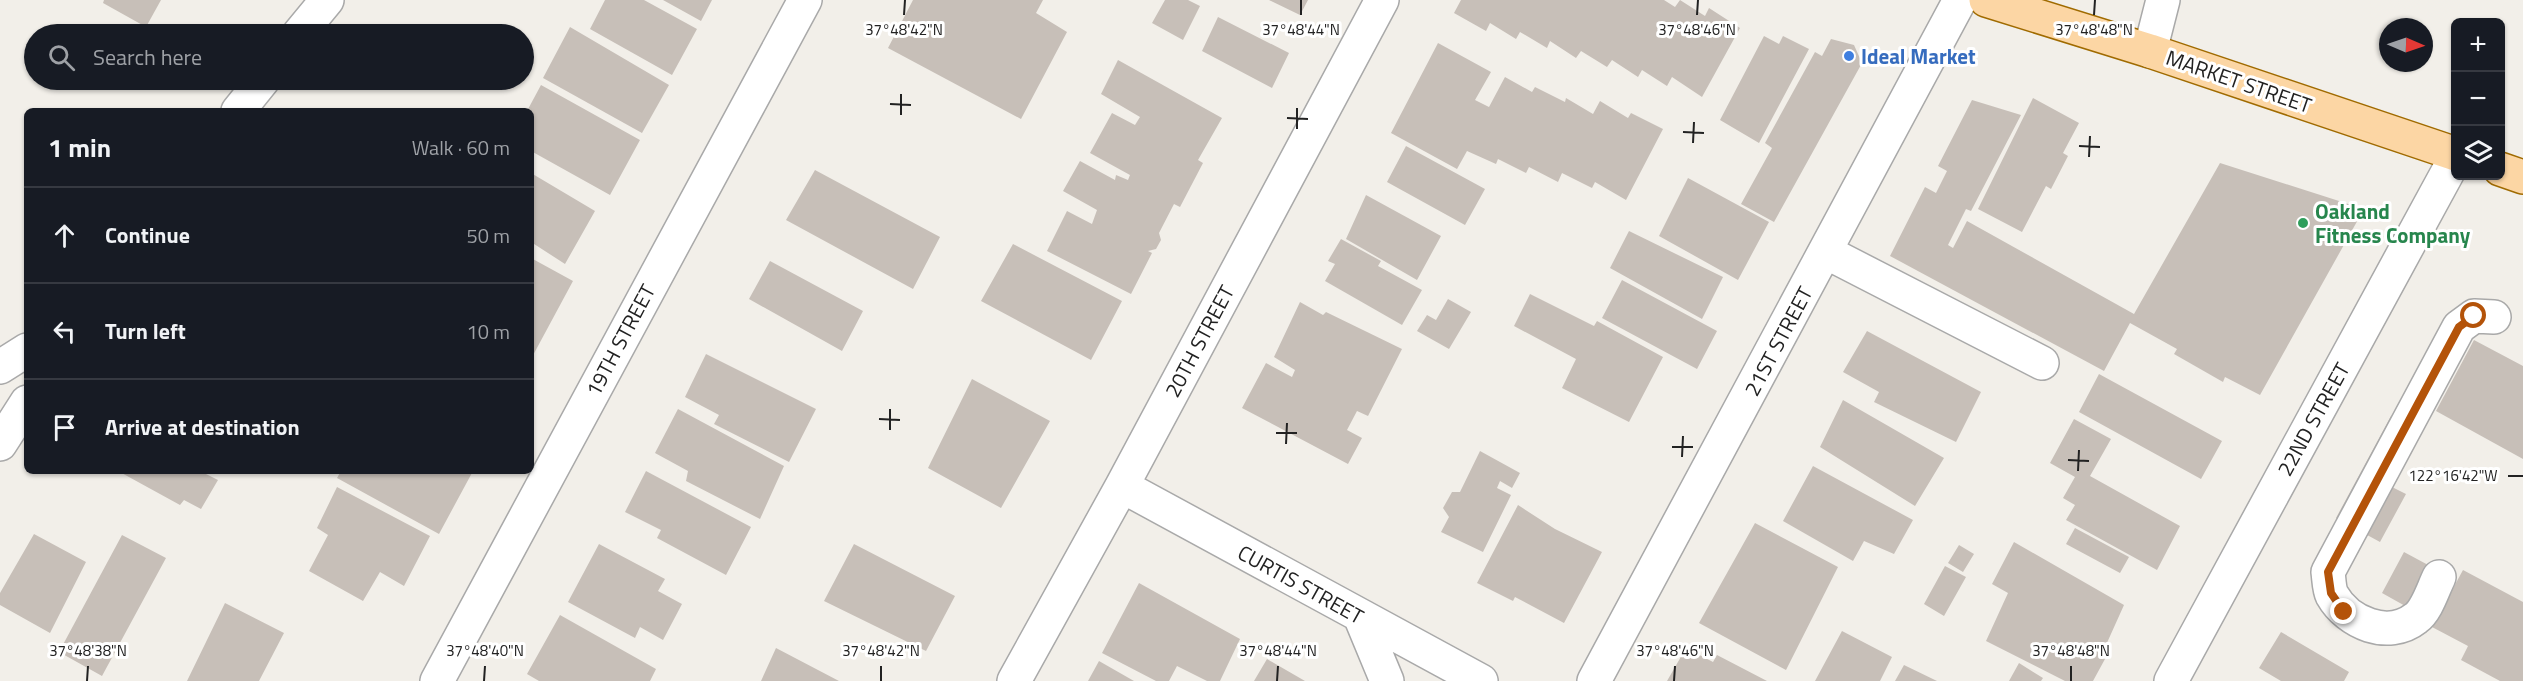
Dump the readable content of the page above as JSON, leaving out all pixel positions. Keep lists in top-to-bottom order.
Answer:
{
  "streets": {
    "main road": ["MARKET STREET"],
    "street": [
      "19TH STREET",
      "20TH STREET",
      "21ST STREET",
      "22ND STREET",
      "CURTIS STREET"
    ]
  },
  "crossings": [
    ["20TH STREET", "CURTIS STREET"]
  ],
  "places": ["Ideal Market", "Oakland Fitness Company"],
  "north": "right",
  "page": {
    "map_buttons": ["+", "−"],
    "search": "Search here",
    "heading": ["1 min", "Walk · 60 m"],
    "list": [
      ["Continue", "50 m"],
      ["Turn left", "10 m"],
      "Arrive at destination"
    ]
  },
  "coordinates": [
    "37°48'42\"N",
    "37°48'44\"N",
    "37°48'46\"N",
    "37°48'48\"N",
    "122°16'42\"W",
    "37°48'38\"N",
    "37°48'40\"N"
  ]
}
